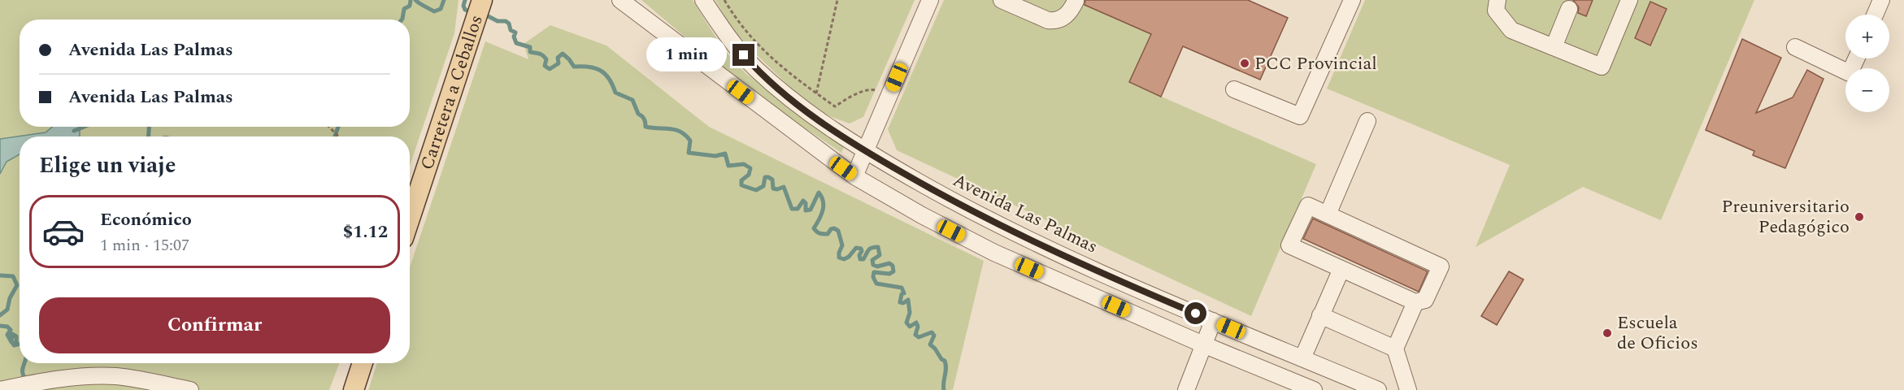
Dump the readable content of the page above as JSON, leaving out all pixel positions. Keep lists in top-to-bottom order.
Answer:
{
  "streets": {
    "main road": ["Carretera a Ceballos"],
    "street": ["Avenida Las Palmas"]
  },
  "places": ["PCC Provincial", "Preuniversitario Pedagógico", "Escuela de Oficios"],
  "page": {
    "map_buttons": ["+", "−"],
    "banner": ["Avenida Las Palmas", "Avenida Las Palmas"],
    "bubble": "1 min",
    "heading": "Elige un viaje",
    "list": [
      {
        "name": "Económico",
        "note": "1 min · 15:07",
        "value": "$1.12"
      }
    ],
    "buttons": "Confirmar"
  }
}
